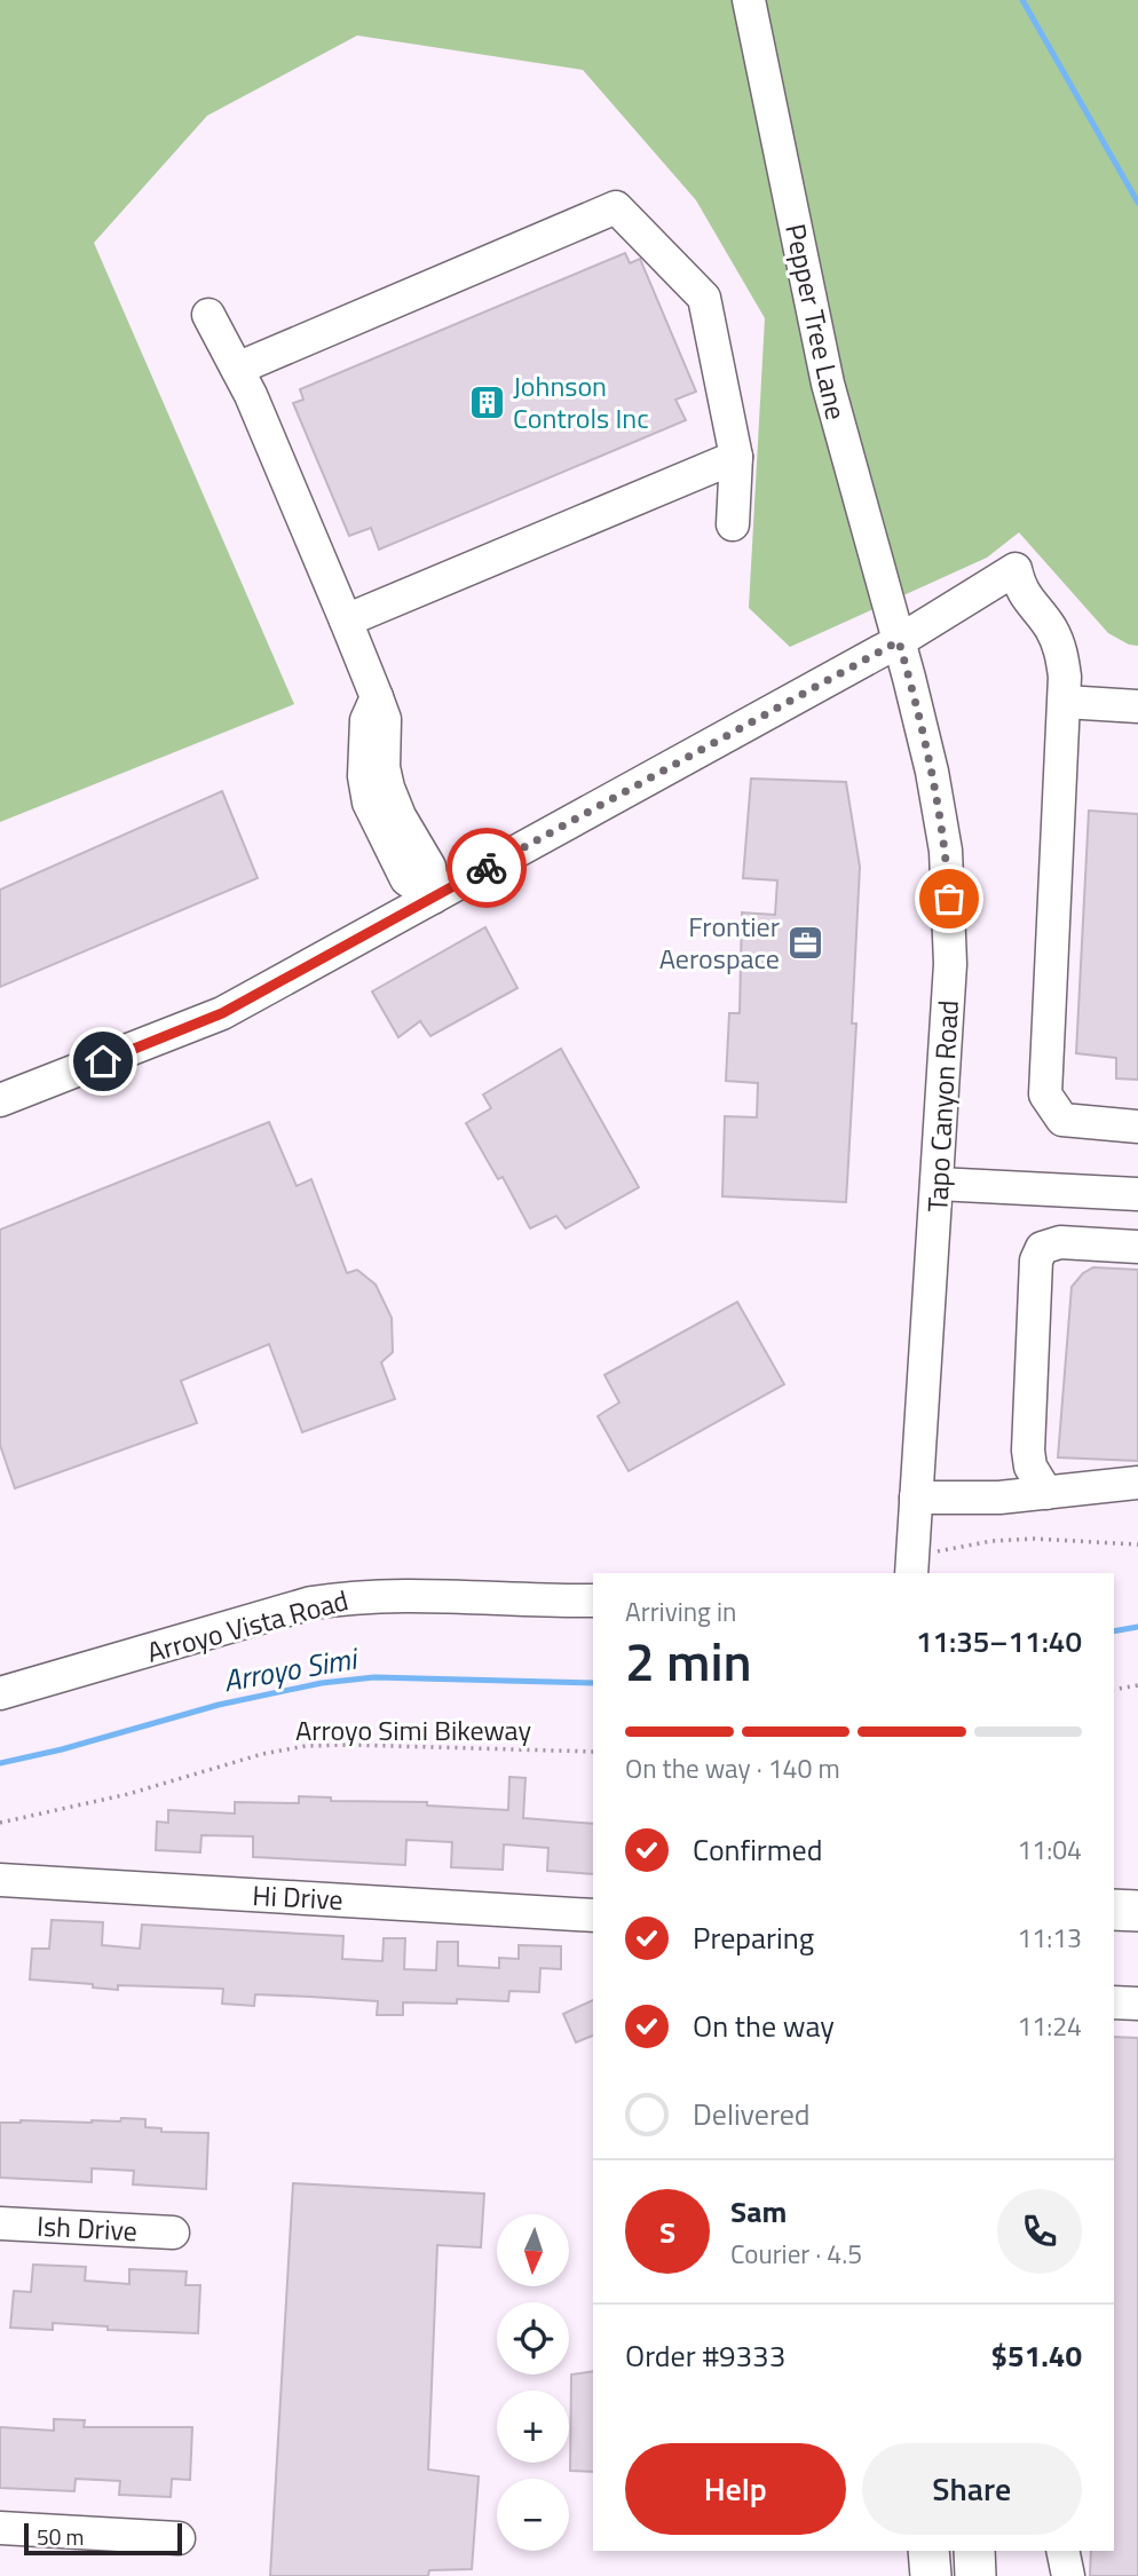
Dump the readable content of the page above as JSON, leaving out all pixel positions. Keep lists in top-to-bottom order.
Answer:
{
  "streets": {
    "street": [
      "Pepper Tree Lane",
      "Tapo Canyon Road",
      "Arroyo Vista Road",
      "Hi Drive",
      "Ish Drive"
    ],
    "path": ["Arroyo Simi Bikeway"]
  },
  "crossings": [
    ["Pepper Tree Lane", "Tapo Canyon Road"]
  ],
  "water": ["Arroyo Simi"],
  "places": {
    "building": ["Johnson Controls Inc"],
    "office": ["Frontier Aerospace"]
  },
  "scale_bar": "50 m",
  "north": "bottom",
  "page": {
    "heading": ["2 min", "Arriving in", "11:35–11:40"],
    "panel": [
      "Sam",
      "Courier · 4.5",
      "Order #9333",
      "$51.40"
    ],
    "bar": "On the way · 140 m",
    "list": [
      ["Confirmed", "11:04"],
      ["Preparing", "11:13"],
      ["On the way", "11:24"],
      "Delivered"
    ],
    "round": "S",
    "map_buttons": ["+", "−"],
    "buttons": ["Help", "Share"],
    "scale": "50 m"
  }
}
